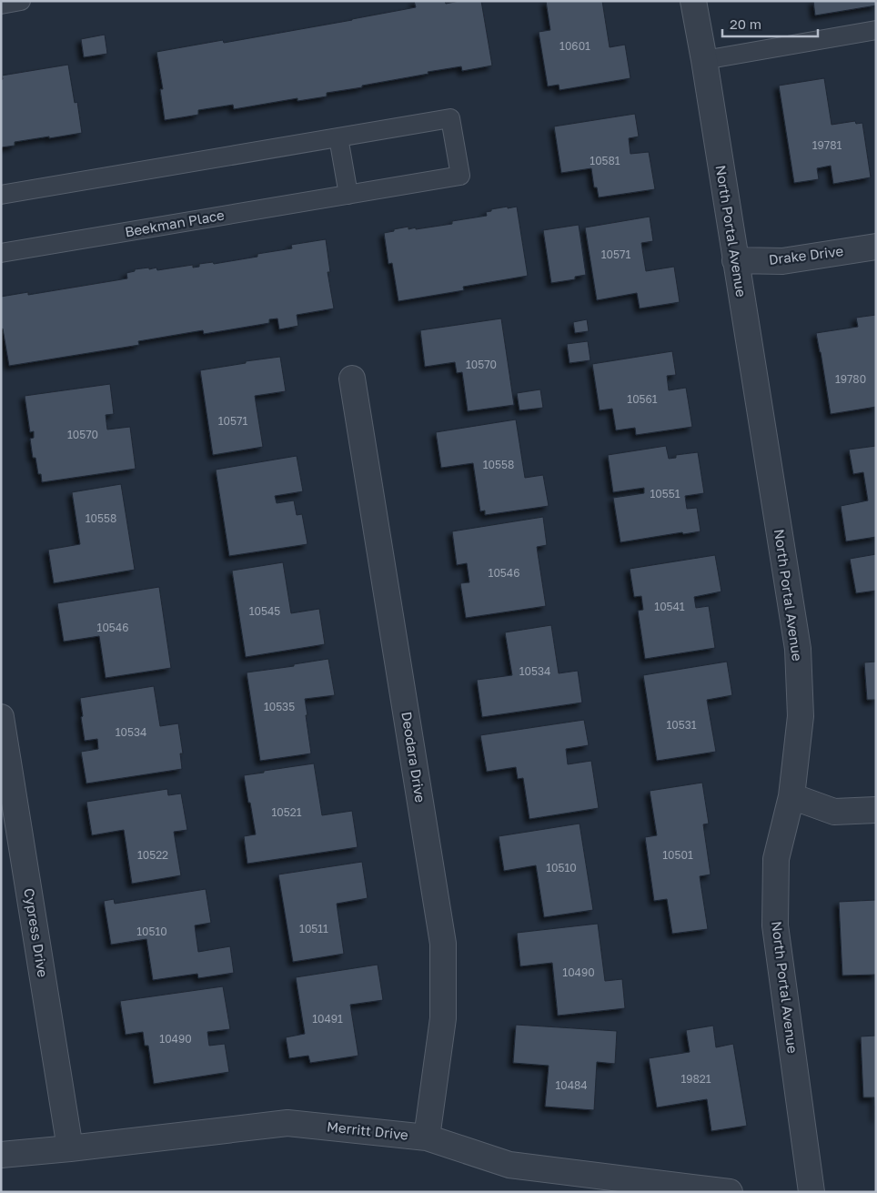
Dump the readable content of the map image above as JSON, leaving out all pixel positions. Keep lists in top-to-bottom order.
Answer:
{
  "streets": {
    "street": [
      "North Portal Avenue",
      "Drake Drive",
      "Deodara Drive",
      "Cypress Drive",
      "Merritt Drive"
    ],
    "lane": ["Beekman Place"]
  },
  "crossings": [
    ["North Portal Avenue", "Drake Drive"],
    ["Deodara Drive", "Merritt Drive"],
    ["Cypress Drive", "Merritt Drive"]
  ],
  "house_numbers": [
    "10601",
    "19781",
    "10581",
    "10571",
    "10570",
    "19780",
    "10561",
    "10571",
    "10570",
    "10558",
    "10551",
    "10558",
    "10546",
    "10541",
    "10545",
    "10546",
    "10534",
    "10535",
    "10531",
    "10534",
    "10521",
    "10522",
    "10501",
    "10510",
    "10511",
    "10510",
    "10490",
    "10491",
    "10490",
    "19821",
    "10484"
  ],
  "scale_bar": "20 m"
}
